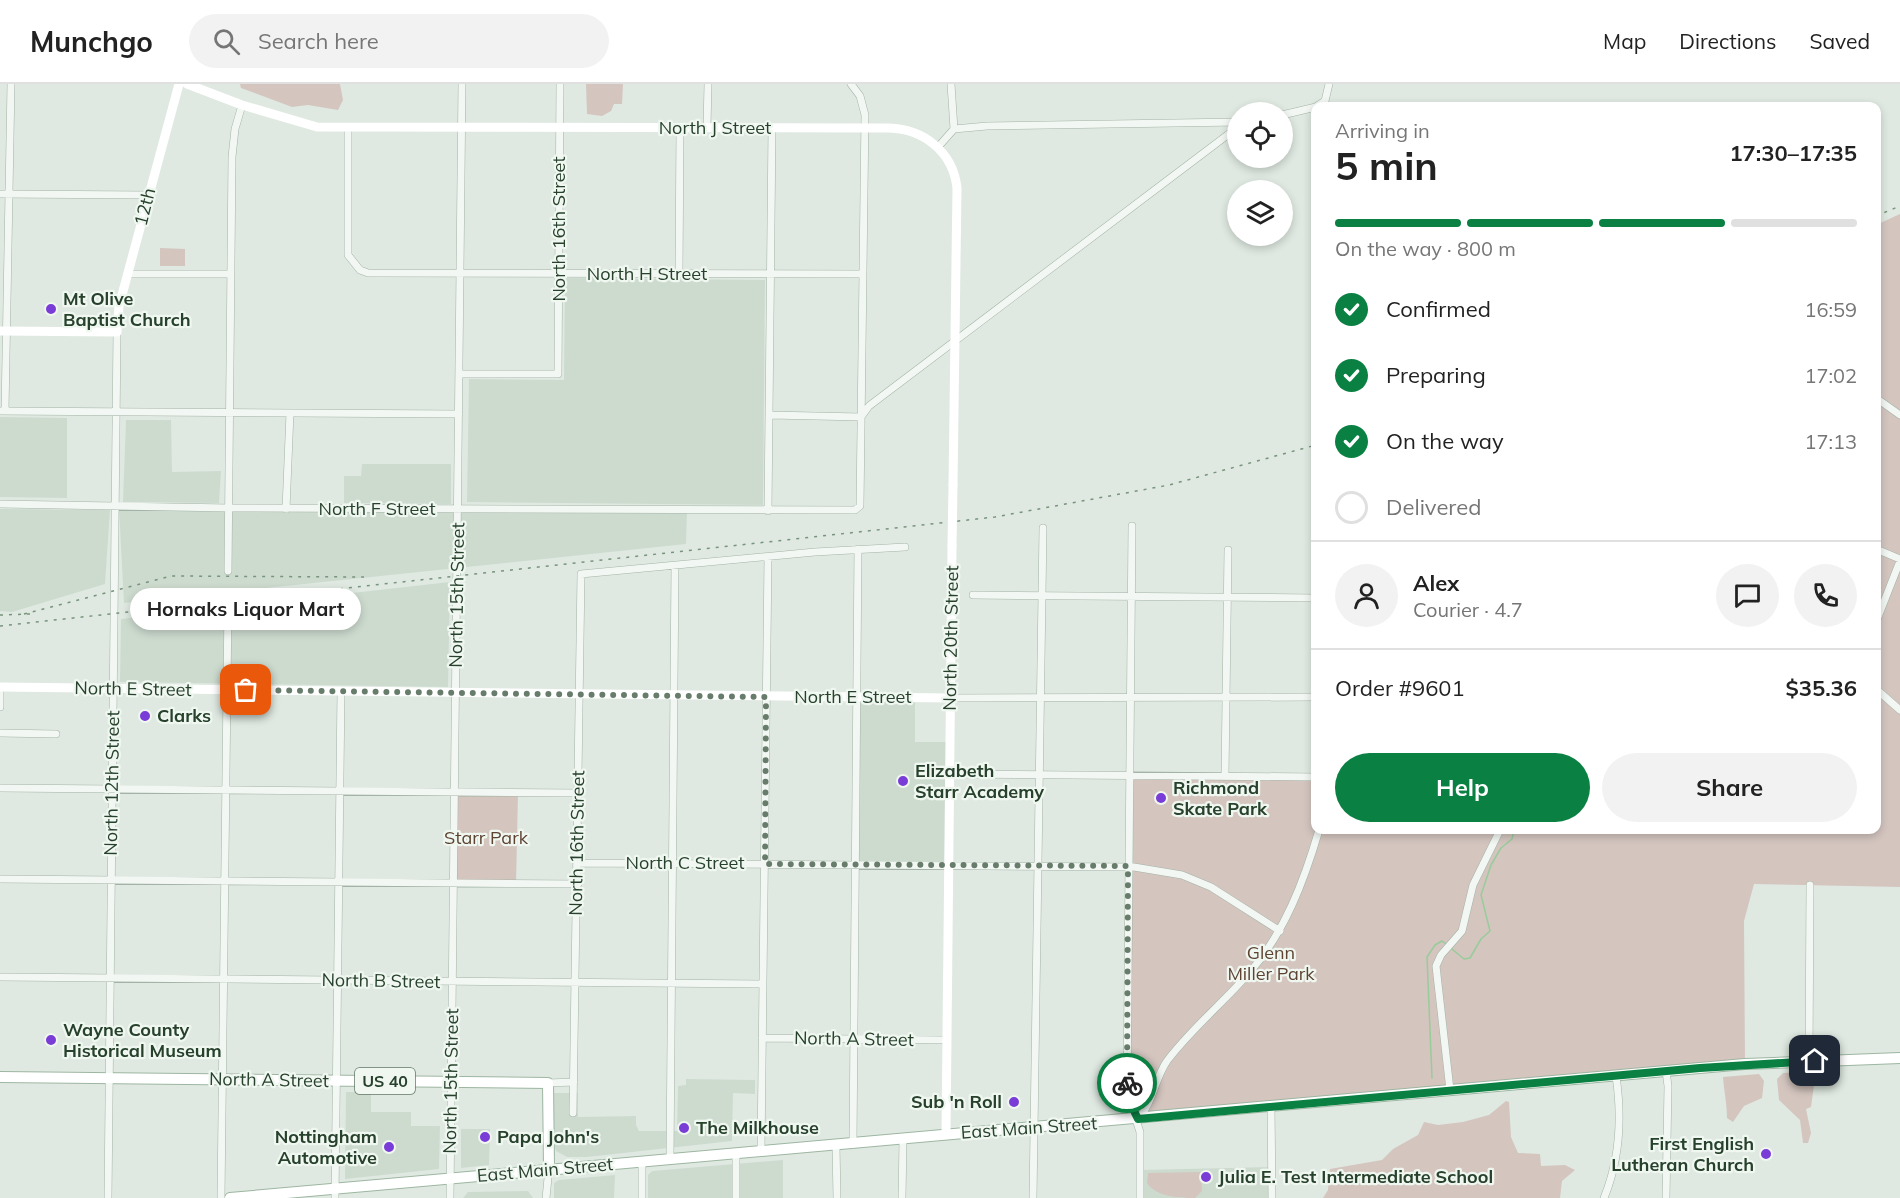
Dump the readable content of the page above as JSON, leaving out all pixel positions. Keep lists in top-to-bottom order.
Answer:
{
  "streets": {
    "main road": ["North A Street", "US 40", "East Main Street"],
    "street": [
      "North J Street",
      "12th",
      "North 16th Street",
      "North H Street",
      "North F Street",
      "North 15th Street",
      "North 20th Street",
      "North E Street",
      "North 12th Street",
      "North C Street",
      "North B Street"
    ]
  },
  "crossings": [
    ["North J Street", "North 16th Street"],
    ["North J Street", "North H Street"],
    ["North J Street", "North 15th Street"],
    ["North J Street", "North 20th Street"],
    ["12th", "North 12th Street"],
    ["North 16th Street", "North H Street"],
    ["North 16th Street", "North 15th Street"],
    ["North 16th Street", "North E Street"],
    ["North 16th Street", "North C Street"],
    ["North 16th Street", "North B Street"],
    ["North 16th Street", "North A Street"],
    ["North H Street", "North 15th Street"],
    ["North F Street", "North 15th Street"],
    ["North F Street", "North 12th Street"],
    ["North 15th Street", "North E Street"],
    ["North 15th Street", "North B Street"],
    ["North 15th Street", "North A Street"],
    ["North 15th Street", "East Main Street"],
    ["North 20th Street", "North E Street"],
    ["North 20th Street", "North C Street"],
    ["North 20th Street", "North A Street"],
    ["North 20th Street", "East Main Street"],
    ["North E Street", "North 12th Street"],
    ["North 12th Street", "North B Street"],
    ["North 12th Street", "North A Street"]
  ],
  "parks": ["Starr Park", "Glenn Miller Park"],
  "places": [
    "Mt Olive Baptist Church",
    "Hornaks Liquor Mart",
    "Clarks",
    "Elizabeth Starr Academy",
    "Richmond Skate Park",
    "Wayne County Historical Museum",
    "Sub 'n Roll",
    "The Milkhouse",
    "Papa John's",
    "Nottingham Automotive",
    "First English Lutheran Church",
    "Julia E. Test Intermediate School"
  ],
  "page": {
    "header": "Munchgo",
    "search": "Search here",
    "nav": ["Map", "Directions", "Saved"],
    "heading": ["5 min", "Arriving in", "17:30–17:35"],
    "panel": [
      "Alex",
      "Courier · 4.7",
      "Order #9601",
      "$35.36"
    ],
    "bar": "On the way · 800 m",
    "list": [
      ["Confirmed", "16:59"],
      ["Preparing", "17:02"],
      ["On the way", "17:13"],
      "Delivered"
    ],
    "bubble": "Hornaks Liquor Mart",
    "buttons": ["Help", "Share"]
  }
}
